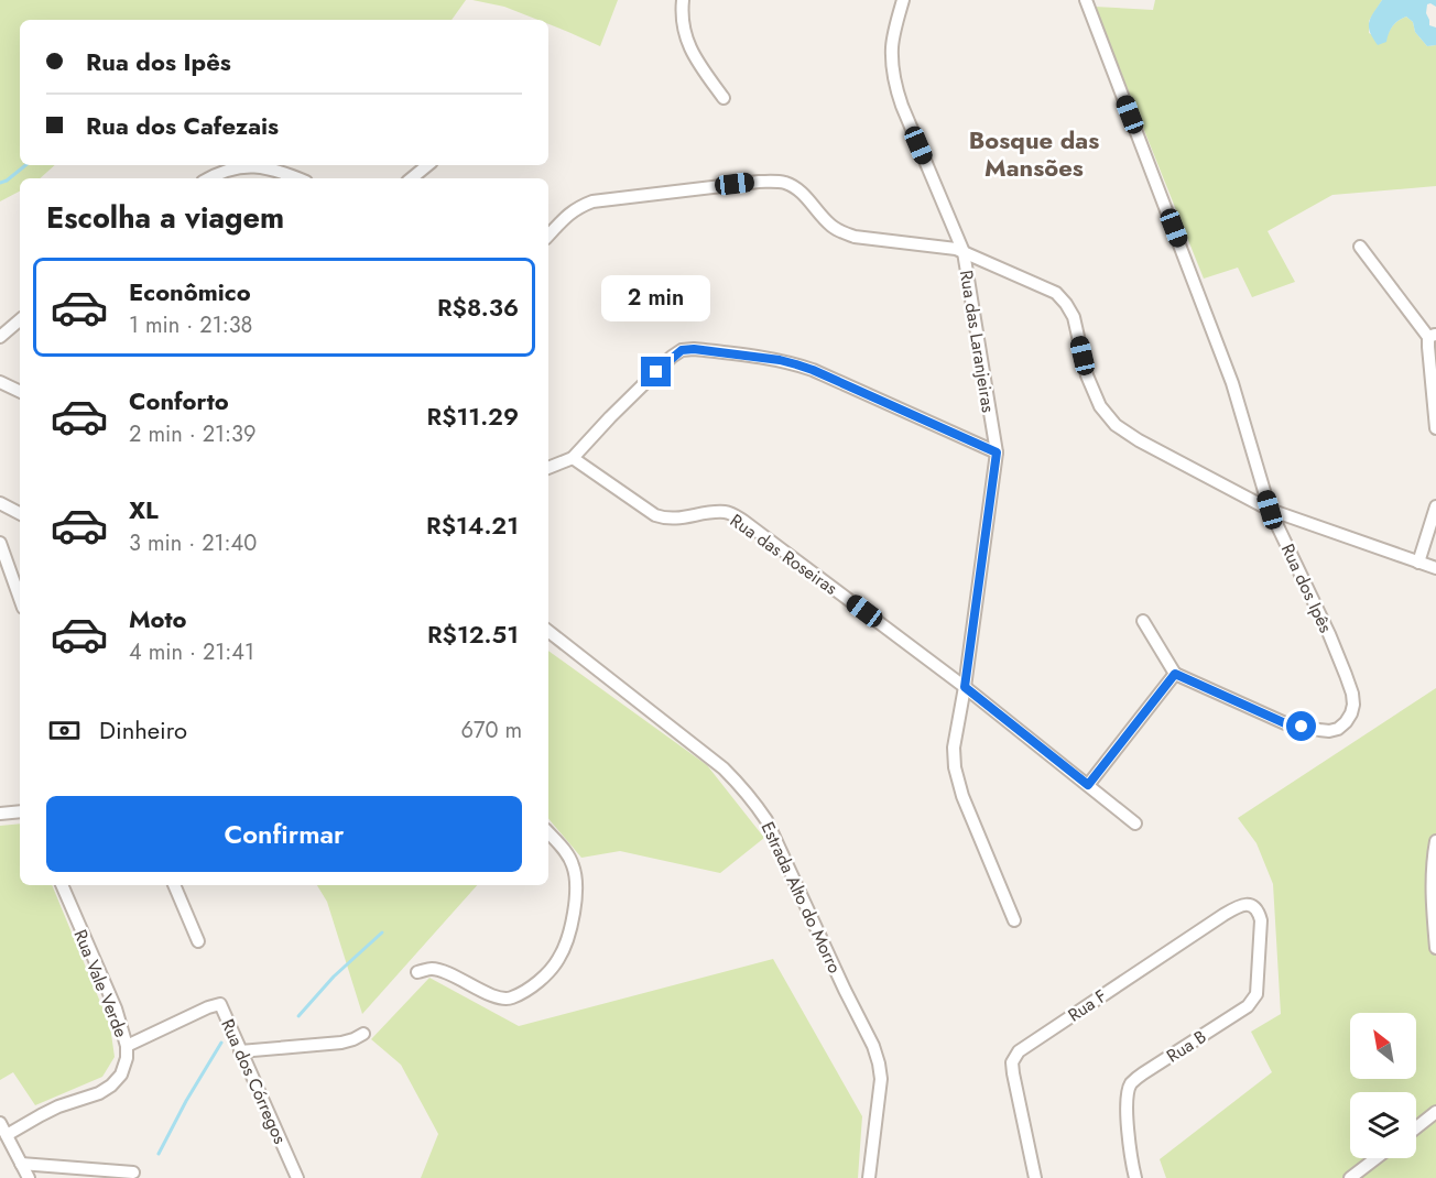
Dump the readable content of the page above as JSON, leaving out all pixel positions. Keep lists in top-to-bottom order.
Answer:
{
  "streets": {
    "street": [
      "Rua das Laranjeiras",
      "Rua das Roseiras",
      "Rua dos Ipês",
      "Estrada Alto do Morro",
      "Rua Vale Verde",
      "Rua F",
      "Rua B",
      "Rua dos Córregos"
    ]
  },
  "crossings": [
    ["Rua das Laranjeiras", "Rua das Roseiras"],
    ["Rua Vale Verde", "Rua dos Córregos"],
    ["Rua F", "Rua B"]
  ],
  "districts": ["Bosque das Mansões"],
  "north": "top left",
  "page": {
    "banner": ["Rua dos Ipês", "Rua dos Cafezais"],
    "heading": "Escolha a viagem",
    "list": [
      {
        "name": "Econômico",
        "note": "1 min · 21:38",
        "value": "R$8.36"
      },
      {
        "name": "Conforto",
        "note": "2 min · 21:39",
        "value": "R$11.29"
      },
      {
        "name": "XL",
        "note": "3 min · 21:40",
        "value": "R$14.21"
      },
      {
        "name": "Moto",
        "note": "4 min · 21:41",
        "value": "R$12.51"
      }
    ],
    "bubble": "2 min",
    "pay": ["Dinheiro", "670 m"],
    "buttons": "Confirmar"
  }
}
